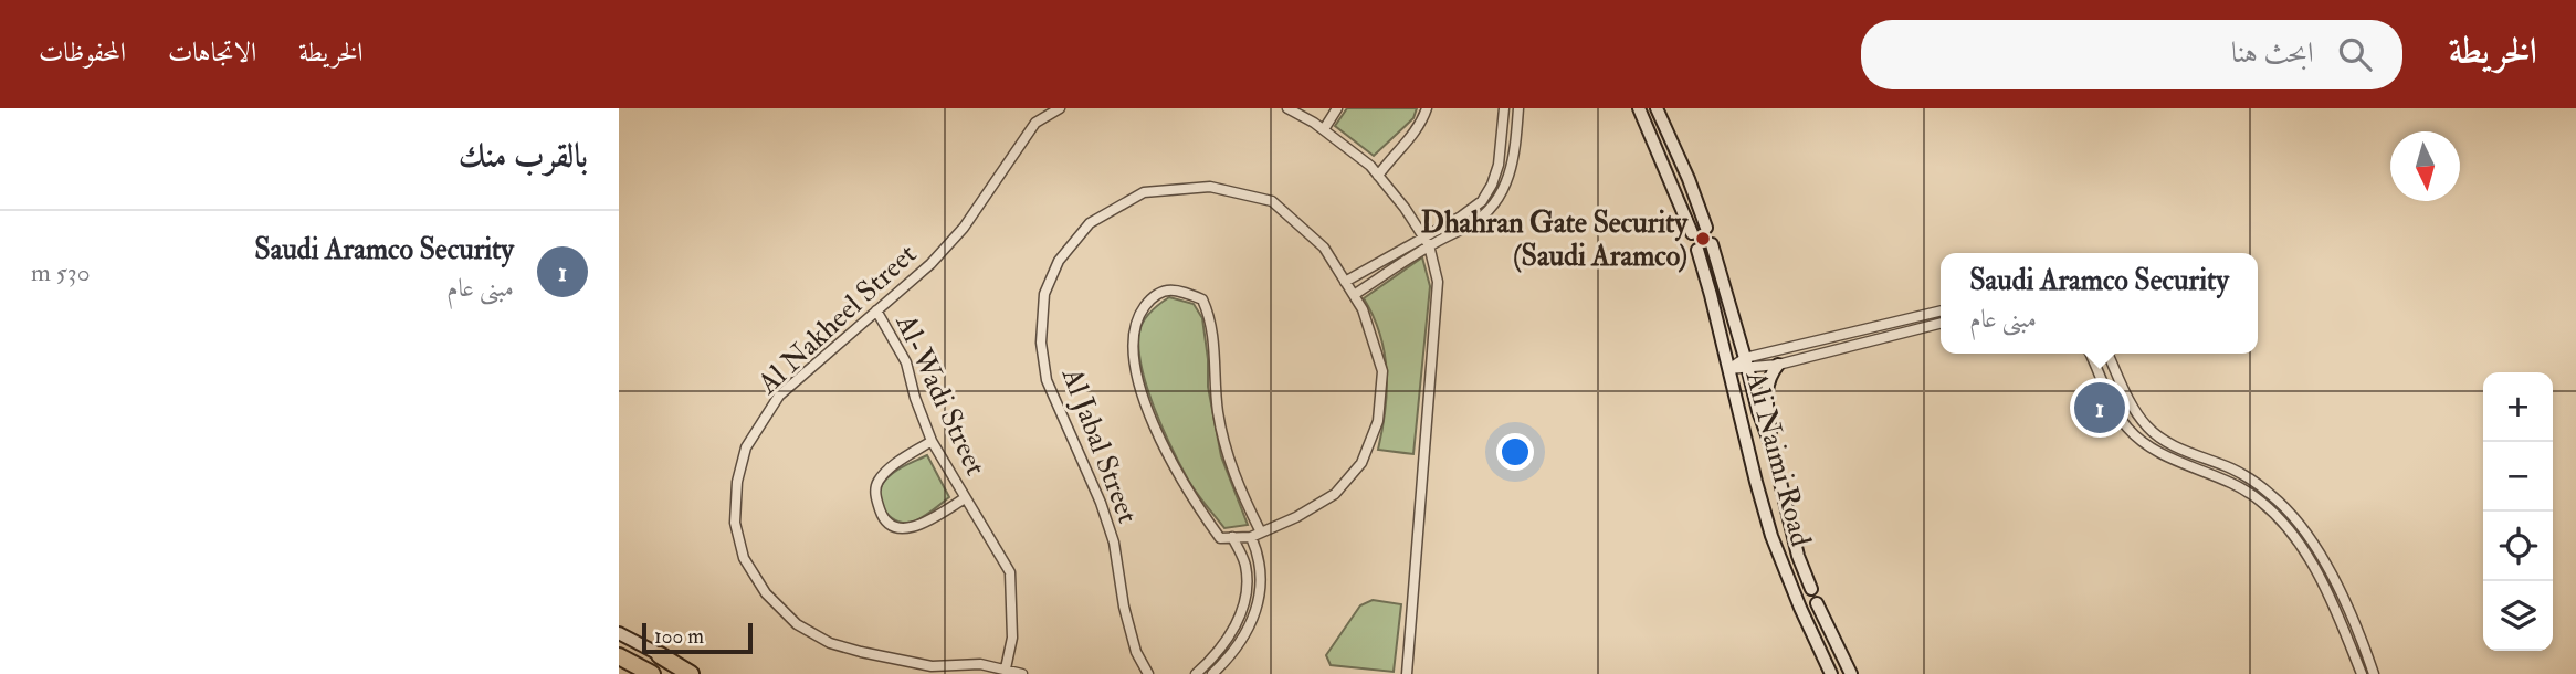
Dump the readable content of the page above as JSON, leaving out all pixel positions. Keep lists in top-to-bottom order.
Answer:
{
  "streets": {
    "main road": ["Ali Naimi Road"],
    "street": ["Al Nakheel Street", "Al-Wadi Street", "Al Jabal Street"]
  },
  "crossings": [
    ["Al Nakheel Street", "Al-Wadi Street"]
  ],
  "places": ["Dhahran Gate Security (Saudi Aramco)"],
  "scale_bar": "100 m",
  "north": "bottom",
  "page": {
    "header": "الخريطة",
    "search": "ابحث هنا",
    "nav": ["الخريطة", "الاتجاهات", "المحفوظات"],
    "heading": "بالقرب منك",
    "list": [
      {
        "mark": "1",
        "name": "Saudi Aramco Security",
        "note": "مبنى عام",
        "value": "530 m"
      }
    ],
    "popup": ["Saudi Aramco Security", "مبنى عام"],
    "map_buttons": ["+", "−"],
    "pins": "1",
    "scale": "100 m"
  }
}
